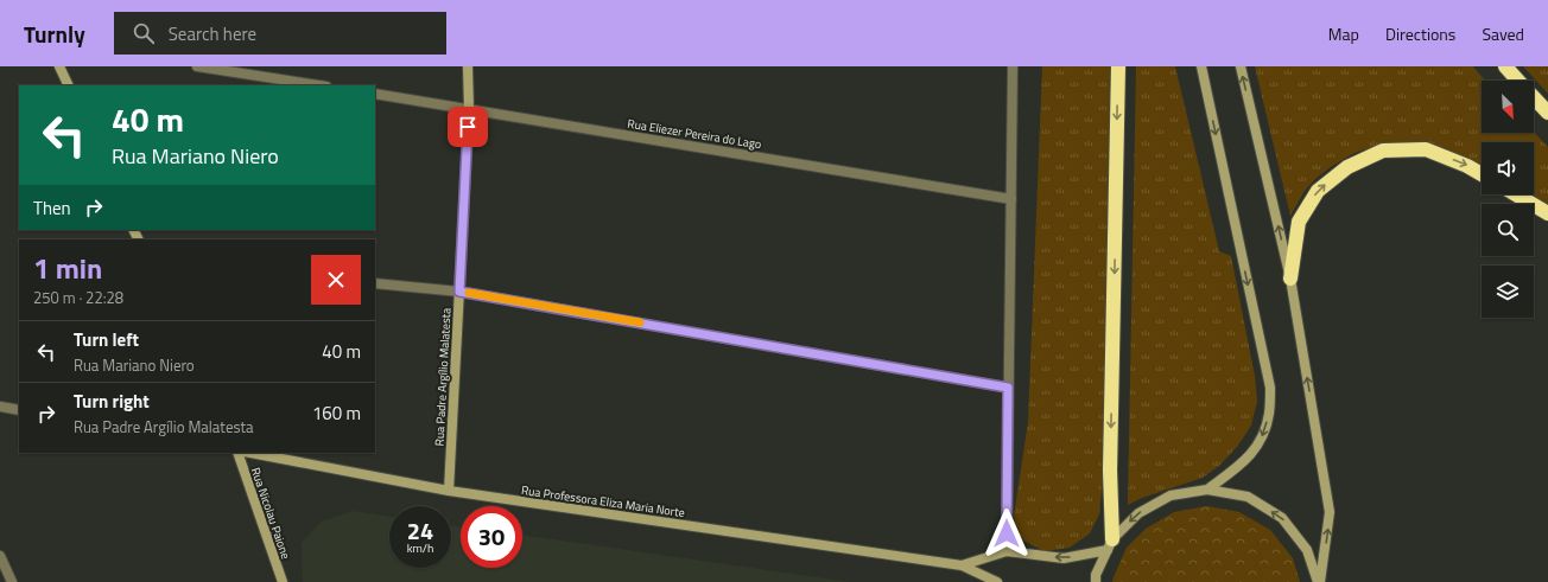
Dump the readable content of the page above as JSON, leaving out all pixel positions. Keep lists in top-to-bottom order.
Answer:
{
  "streets": {
    "street": [
      "Rua Eliezer Pereira do Lago",
      "Rua Padre Argílio Malatesta",
      "Rua Professora Eliza Maria Norte",
      "Rua Nicolau Paione"
    ]
  },
  "crossings": [
    ["Rua Eliezer Pereira do Lago", "Rua Padre Argílio Malatesta"],
    ["Rua Padre Argílio Malatesta", "Rua Professora Eliza Maria Norte"]
  ],
  "north": "bottom right",
  "page": {
    "header": "Turnly",
    "search": "Search here",
    "nav": ["Map", "Directions", "Saved"],
    "turn": ["40 m", "Rua Mariano Niero"],
    "then": "Then",
    "heading": ["1 min", "250 m · 22:28"],
    "list": [
      {
        "name": "Turn left",
        "note": "Rua Mariano Niero",
        "value": "40 m"
      },
      {
        "name": "Turn right",
        "note": "Rua Padre Argílio Malatesta",
        "value": "160 m"
      }
    ],
    "speed": "24 km/h",
    "limit": "30"
  }
}
